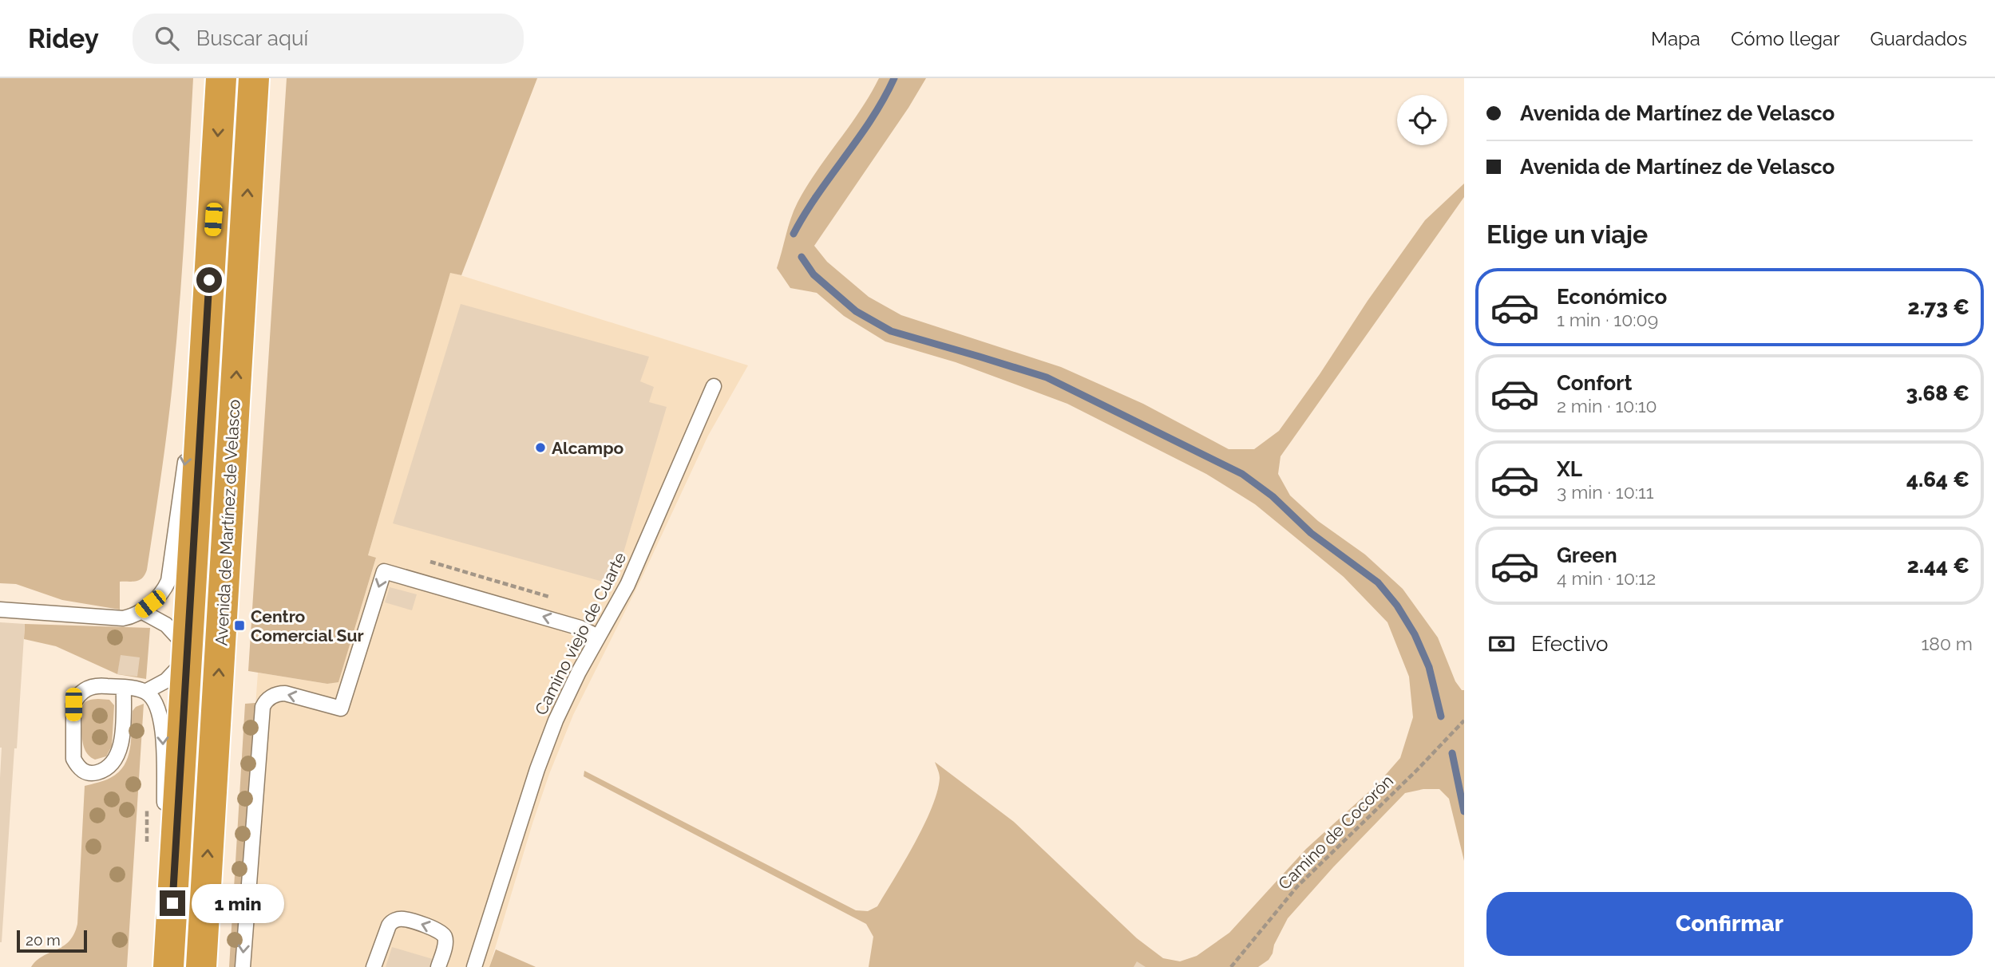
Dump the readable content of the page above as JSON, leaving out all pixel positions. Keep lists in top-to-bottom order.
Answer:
{
  "streets": {
    "highway": ["Avenida de Martínez de Velasco"],
    "lane": ["Camino viejo de Cuarte"],
    "path": ["Camino de Cocorón"]
  },
  "places": {
    "other": ["Alcampo"],
    "transit": ["Centro Comercial Sur"]
  },
  "scale_bar": "20 m",
  "page": {
    "header": "Ridey",
    "search": "Buscar aquí",
    "nav": ["Mapa", "Cómo llegar", "Guardados"],
    "banner": ["Avenida de Martínez de Velasco", "Avenida de Martínez de Velasco"],
    "heading": "Elige un viaje",
    "list": [
      {
        "name": "Económico",
        "note": "1 min · 10:09",
        "value": "2.73 €"
      },
      {
        "name": "Confort",
        "note": "2 min · 10:10",
        "value": "3.68 €"
      },
      {
        "name": "XL",
        "note": "3 min · 10:11",
        "value": "4.64 €"
      },
      {
        "name": "Green",
        "note": "4 min · 10:12",
        "value": "2.44 €"
      }
    ],
    "pay": ["Efectivo", "180 m"],
    "buttons": "Confirmar",
    "bubble": "1 min",
    "scale": "20 m"
  }
}
